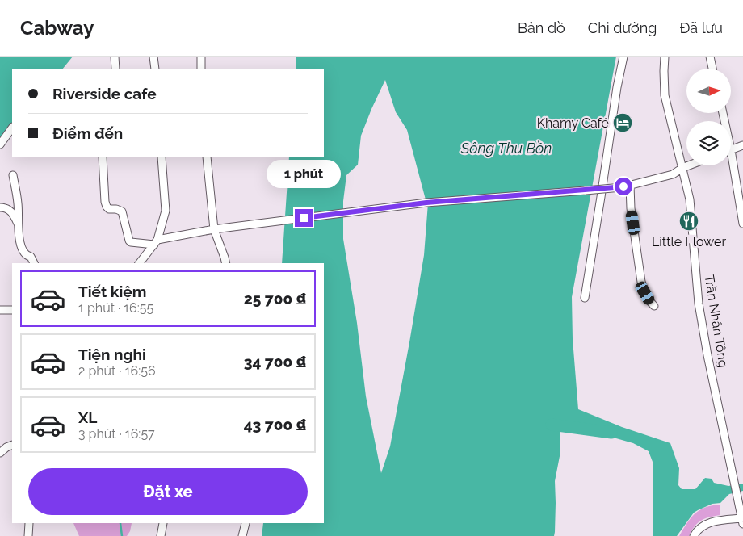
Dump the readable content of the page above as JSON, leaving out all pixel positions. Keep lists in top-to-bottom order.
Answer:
{
  "streets": {
    "street": ["Trần Nhân Tông"]
  },
  "water": ["Sông Thu Bồn"],
  "places": {
    "hotel": ["Khamy Café"],
    "restaurant": ["Little Flower"]
  },
  "north": "right",
  "page": {
    "header": "Cabway",
    "nav": ["Bản đồ", "Chỉ đường", "Đã lưu"],
    "banner": ["Riverside cafe", "Điểm đến"],
    "bubble": "1 phút",
    "list": [
      {
        "name": "Tiết kiệm",
        "note": "1 phút · 16:55",
        "value": "25 700 ₫"
      },
      {
        "name": "Tiện nghi",
        "note": "2 phút · 16:56",
        "value": "34 700 ₫"
      },
      {
        "name": "XL",
        "note": "3 phút · 16:57",
        "value": "43 700 ₫"
      }
    ],
    "buttons": "Đặt xe"
  }
}
